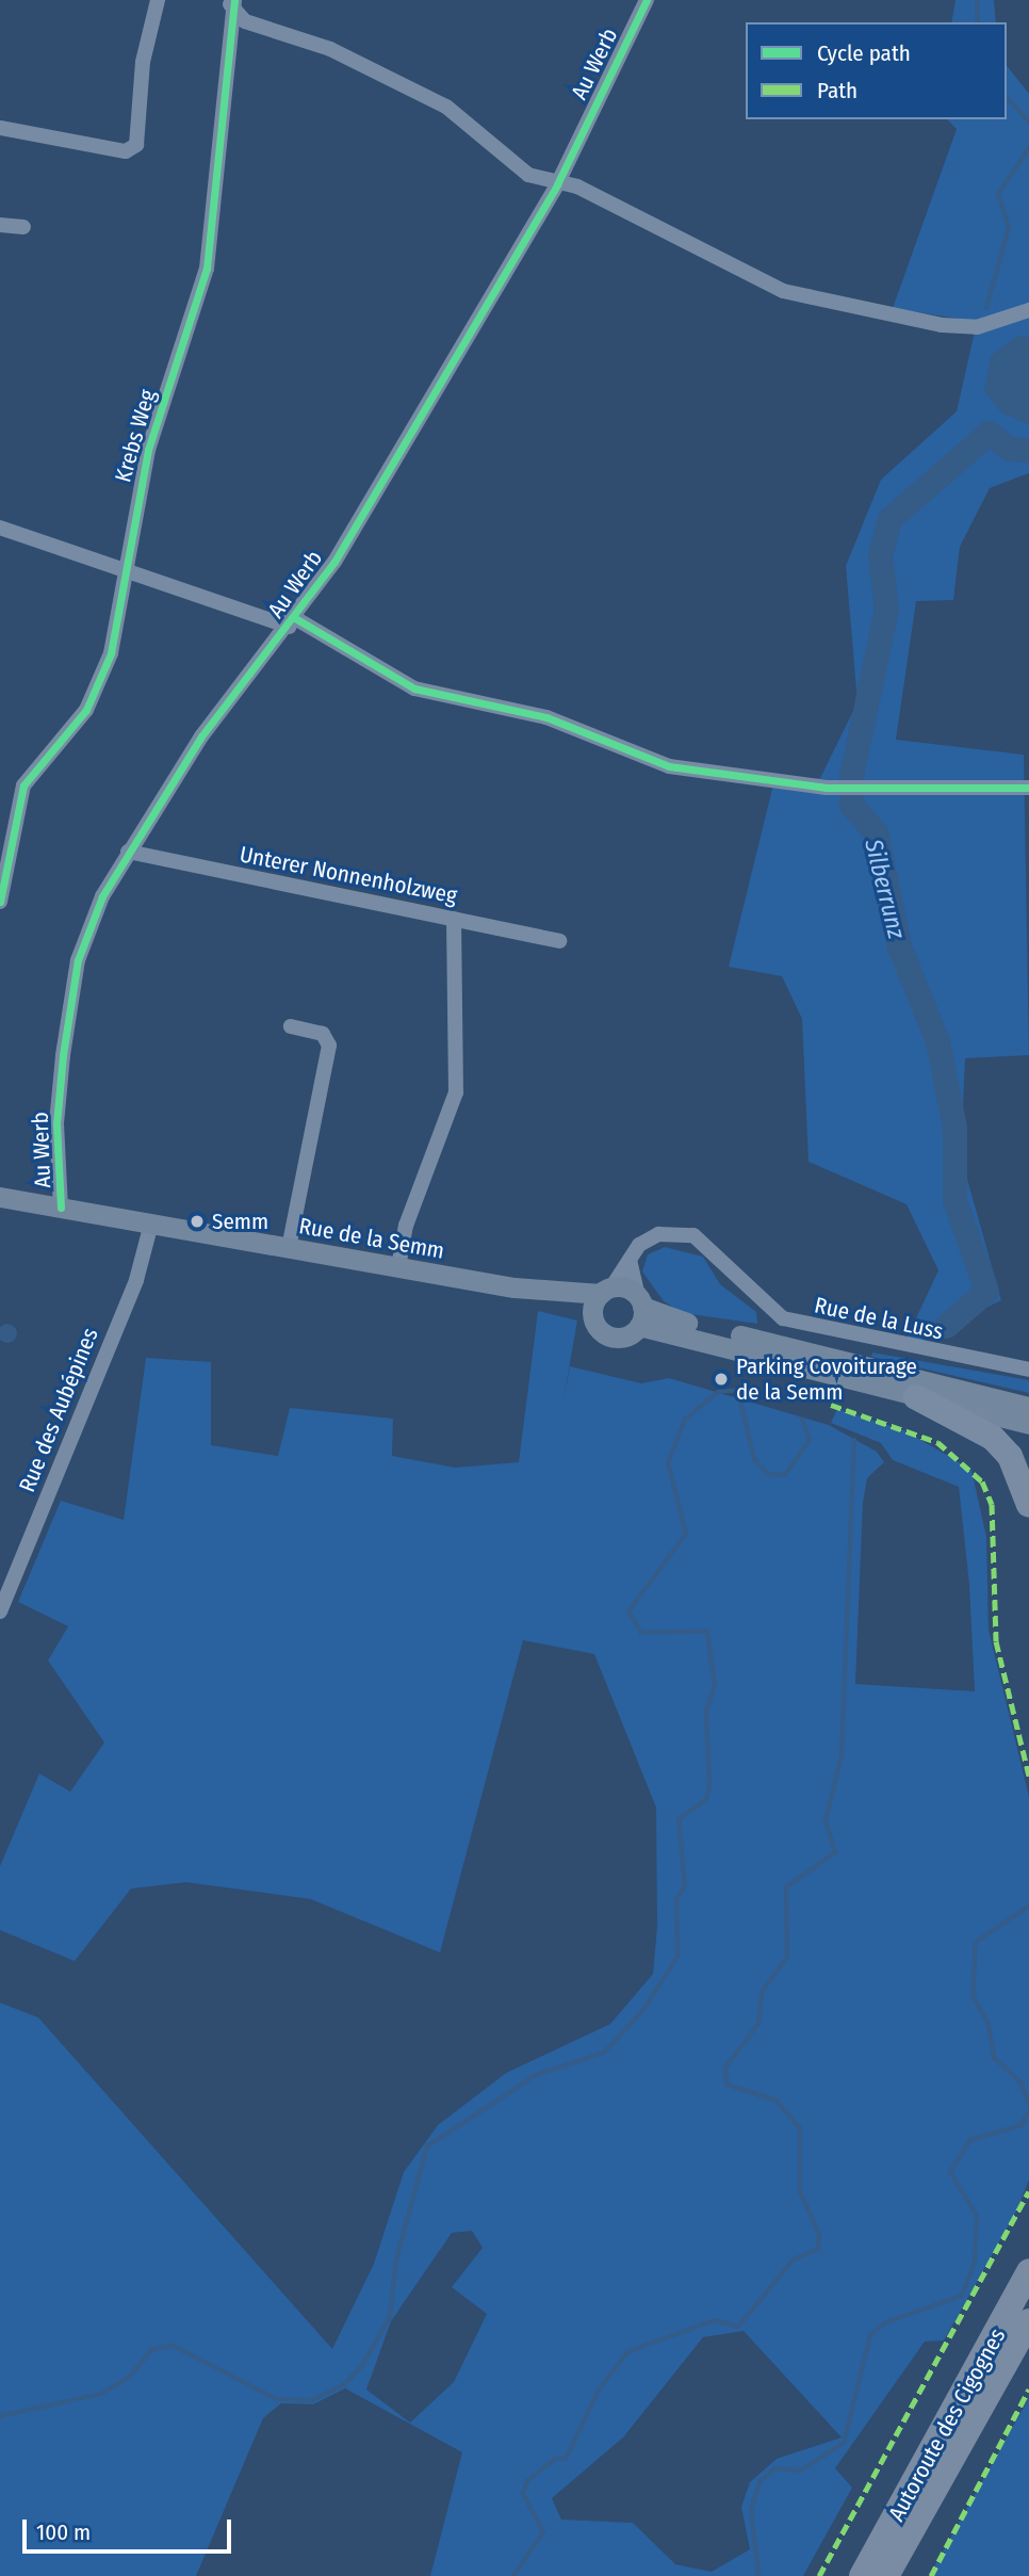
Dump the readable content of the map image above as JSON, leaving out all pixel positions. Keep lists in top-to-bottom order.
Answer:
{
  "streets": {
    "highway": ["Autoroute des Cigognes"],
    "main road": ["Rue de la Semm"],
    "street": [
      "Au Werb",
      "Krebs Weg",
      "Unterer Nonnenholzweg",
      "Rue de la Luss",
      "Rue des Aubépines"
    ]
  },
  "crossings": [
    ["Au Werb", "Unterer Nonnenholzweg"],
    ["Au Werb", "Rue de la Semm"],
    ["Rue de la Semm", "Rue de la Luss"],
    ["Rue de la Semm", "Rue des Aubépines"]
  ],
  "water": ["Silberrunz"],
  "places": ["Semm", "Parking Covoiturage de la Semm"],
  "legend": ["Cycle path", "Path"],
  "scale_bar": "100 m"
}
